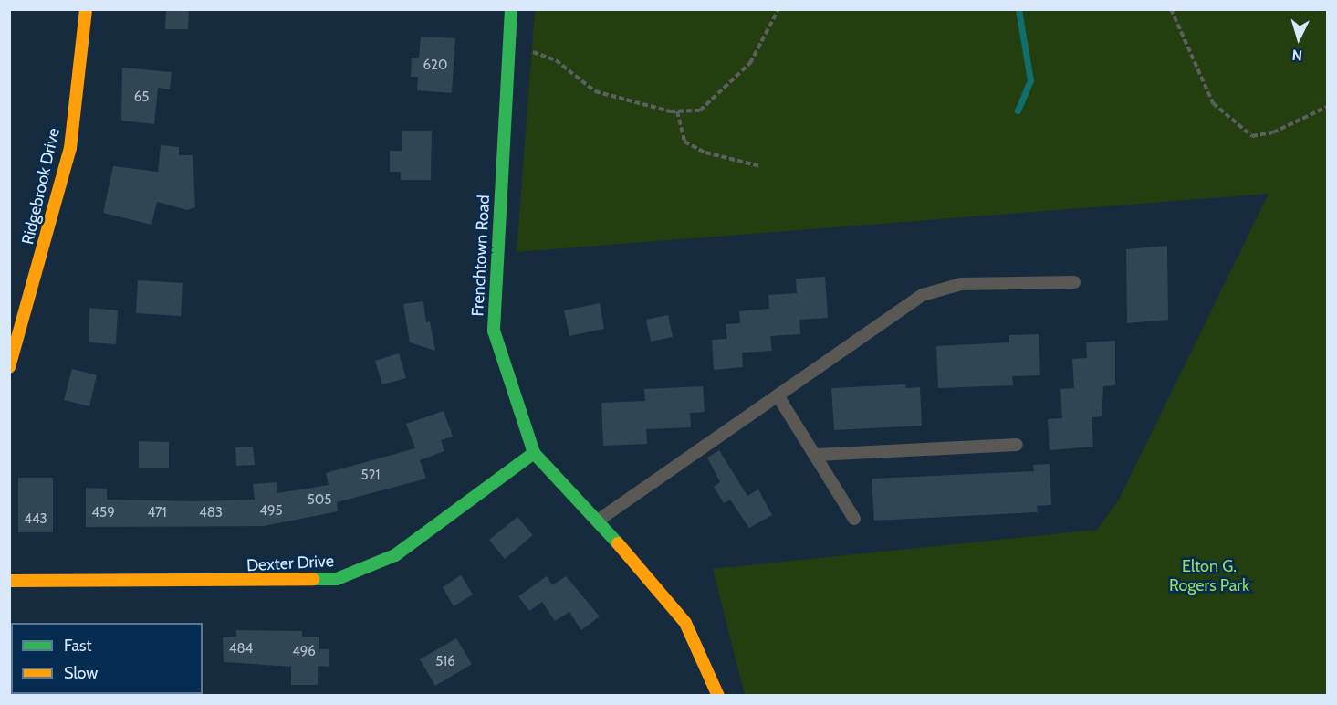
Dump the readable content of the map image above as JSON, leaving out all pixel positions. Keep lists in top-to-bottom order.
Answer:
{
  "streets": {
    "street": ["Ridgebrook Drive", "Frenchtown Road", "Dexter Drive"]
  },
  "crossings": [
    ["Frenchtown Road", "Dexter Drive"]
  ],
  "parks": ["Elton G. Rogers Park"],
  "house_numbers": [
    "620",
    "65",
    "521",
    "505",
    "495",
    "459",
    "471",
    "483",
    "443",
    "484",
    "496",
    "516"
  ],
  "legend": ["Fast", "Slow"],
  "north": "bottom"
}
